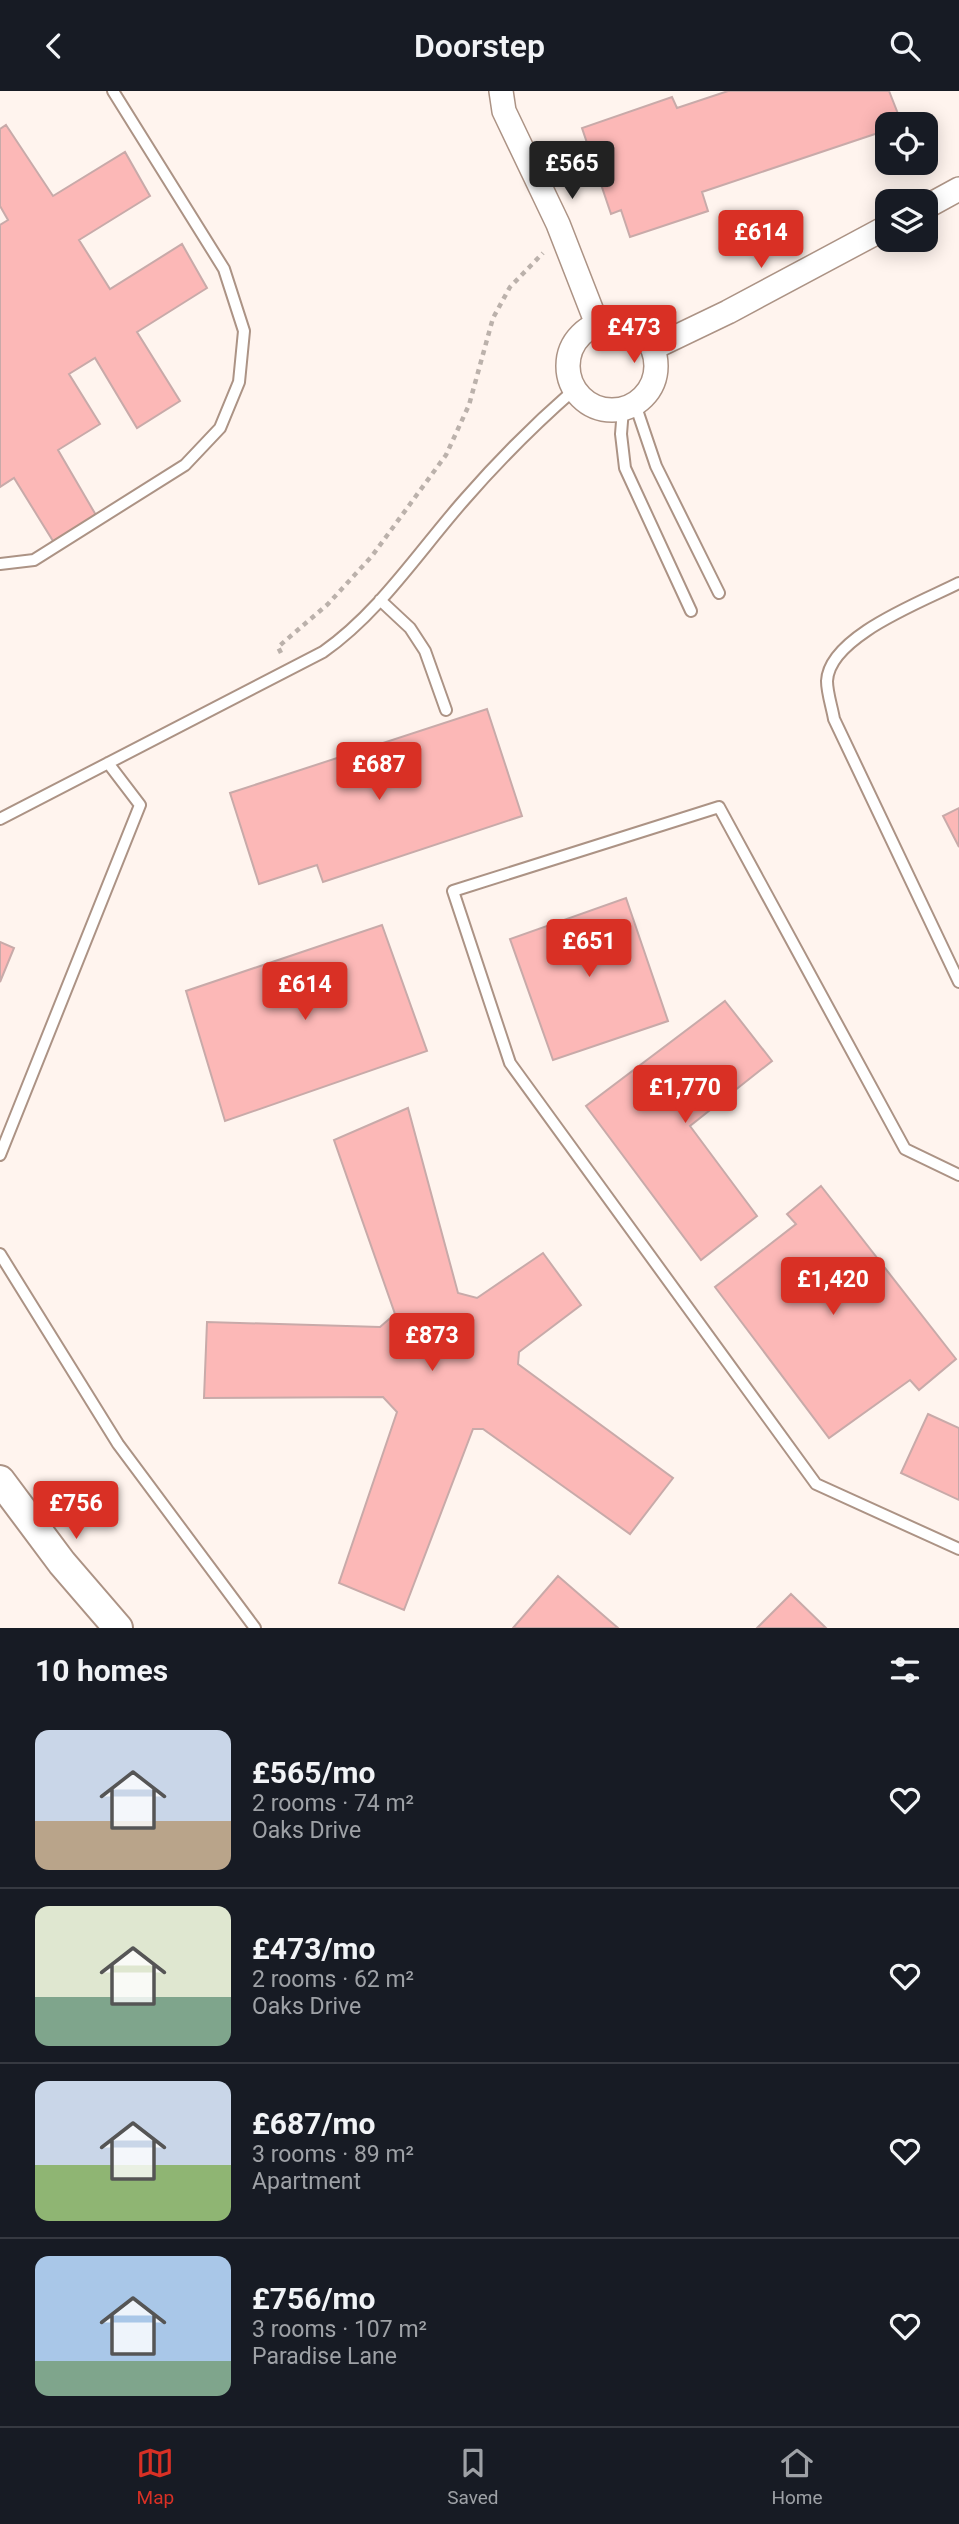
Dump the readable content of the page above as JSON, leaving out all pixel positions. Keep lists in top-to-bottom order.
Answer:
{
  "page": {
    "header": "Doorstep",
    "price": [
      "£565",
      "£614",
      "£473",
      "£687",
      "£651",
      "£614",
      "£1,770",
      "£1,420",
      "£873",
      "£756"
    ],
    "heading": "10 homes",
    "list": [
      {
        "name": "£565/mo",
        "note": "2 rooms · 74 m² · Oaks Drive"
      },
      {
        "name": "£473/mo",
        "note": "2 rooms · 62 m² · Oaks Drive"
      },
      {
        "name": "£687/mo",
        "note": "3 rooms · 89 m² · Apartment"
      },
      {
        "name": "£756/mo",
        "note": "3 rooms · 107 m² · Paradise Lane"
      }
    ],
    "tabs": ["Map", "Saved", "Home"]
  }
}
